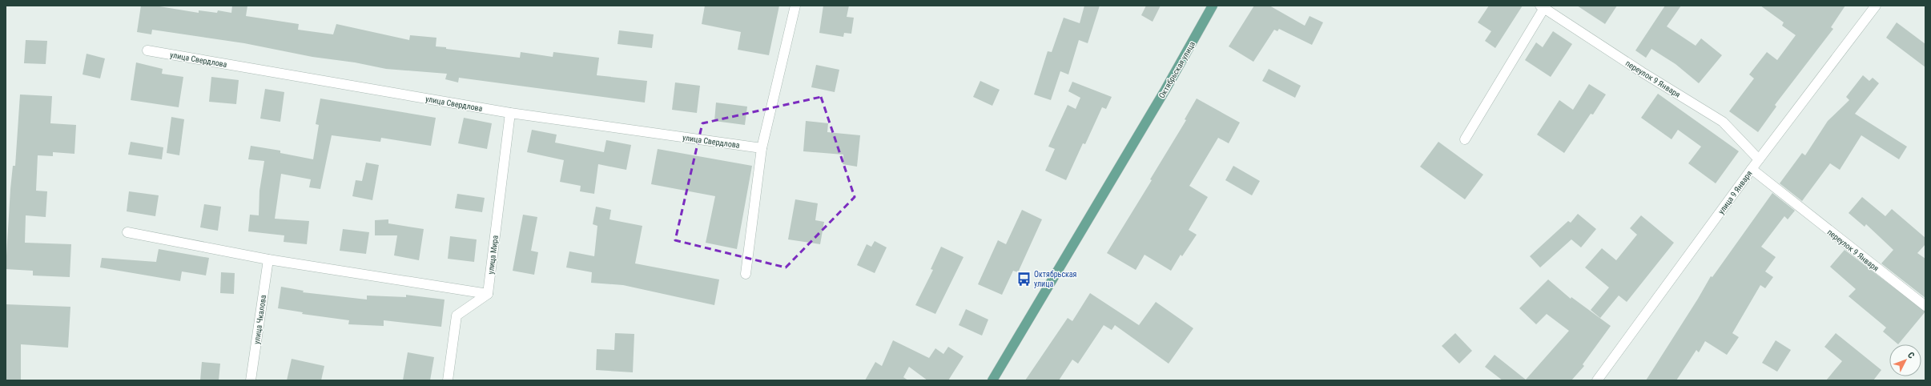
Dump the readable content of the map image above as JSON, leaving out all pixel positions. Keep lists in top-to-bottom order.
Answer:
{
  "streets": {
    "main road": ["Октябрьская улица"],
    "street": [
      "улица Свердлова",
      "переулок 9 Января",
      "улица 9 Января",
      "улица Мира",
      "улица Чкалова"
    ]
  },
  "crossings": [
    ["улица Свердлова", "улица Мира"],
    ["переулок 9 Января", "улица 9 Января"]
  ],
  "places": {
    "bus stop": ["Октябрьская улица"]
  },
  "north": "top right"
}
